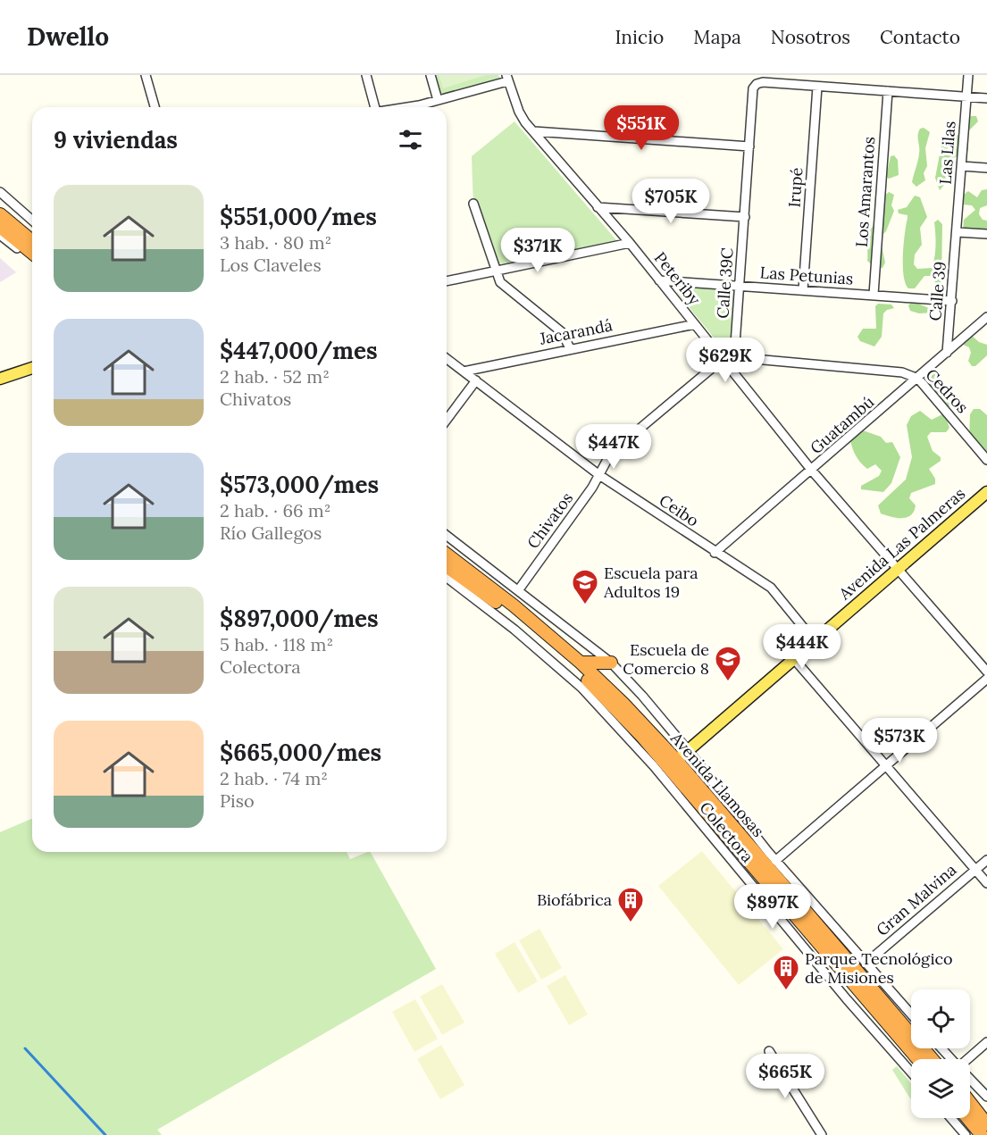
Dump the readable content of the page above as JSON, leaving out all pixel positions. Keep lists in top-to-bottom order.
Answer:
{
  "streets": {
    "highway": ["Avenida Llamosas"],
    "main road": ["Avenida Las Palmeras"],
    "street": [
      "Las Lilas",
      "Irupé",
      "Los Amarantos",
      "Las Petunias",
      "Peteriby",
      "Calle 39C",
      "Calle 39",
      "Jacarandá",
      "Cedros",
      "Guatambú",
      "Ceibo",
      "Chivatos",
      "Colectora",
      "Gran Malvina"
    ]
  },
  "crossings": [
    ["Las Lilas", "Calle 39"],
    ["Irupé", "Las Petunias"],
    ["Irupé", "Calle 39C"],
    ["Los Amarantos", "Las Petunias"],
    ["Las Petunias", "Peteriby"],
    ["Las Petunias", "Calle 39C"],
    ["Las Petunias", "Calle 39"],
    ["Peteriby", "Jacarandá"],
    ["Peteriby", "Cedros"],
    ["Peteriby", "Guatambú"],
    ["Peteriby", "Chivatos"],
    ["Peteriby", "Avenida Las Palmeras"],
    ["Calle 39C", "Cedros"],
    ["Calle 39", "Guatambú"],
    ["Jacarandá", "Ceibo"],
    ["Cedros", "Guatambú"],
    ["Cedros", "Chivatos"],
    ["Guatambú", "Ceibo"],
    ["Ceibo", "Chivatos"],
    ["Ceibo", "Avenida Las Palmeras"],
    ["Chivatos", "Colectora"],
    ["Avenida Las Palmeras", "Avenida Llamosas"],
    ["Avenida Las Palmeras", "Colectora"],
    ["Avenida Llamosas", "Colectora"],
    ["Colectora", "Gran Malvina"]
  ],
  "places": {
    "school or university": ["Escuela para Adultos 19", "Escuela de Comercio 8"],
    "building": ["Biofábrica", "Parque Tecnológico de Misiones"]
  },
  "page": {
    "header": "Dwello",
    "nav": [
      "Inicio",
      "Mapa",
      "Nosotros",
      "Contacto"
    ],
    "price": [
      "$551K",
      "$705K",
      "$371K",
      "$629K",
      "$447K",
      "$444K",
      "$573K",
      "$897K",
      "$665K"
    ],
    "heading": "9 viviendas",
    "list": [
      {
        "name": "$551,000/mes",
        "note": "3 hab. · 80 m² · Los Claveles"
      },
      {
        "name": "$447,000/mes",
        "note": "2 hab. · 52 m² · Chivatos"
      },
      {
        "name": "$573,000/mes",
        "note": "2 hab. · 66 m² · Río Gallegos"
      },
      {
        "name": "$897,000/mes",
        "note": "5 hab. · 118 m² · Colectora"
      },
      {
        "name": "$665,000/mes",
        "note": "2 hab. · 74 m² · Piso"
      }
    ]
  }
}
